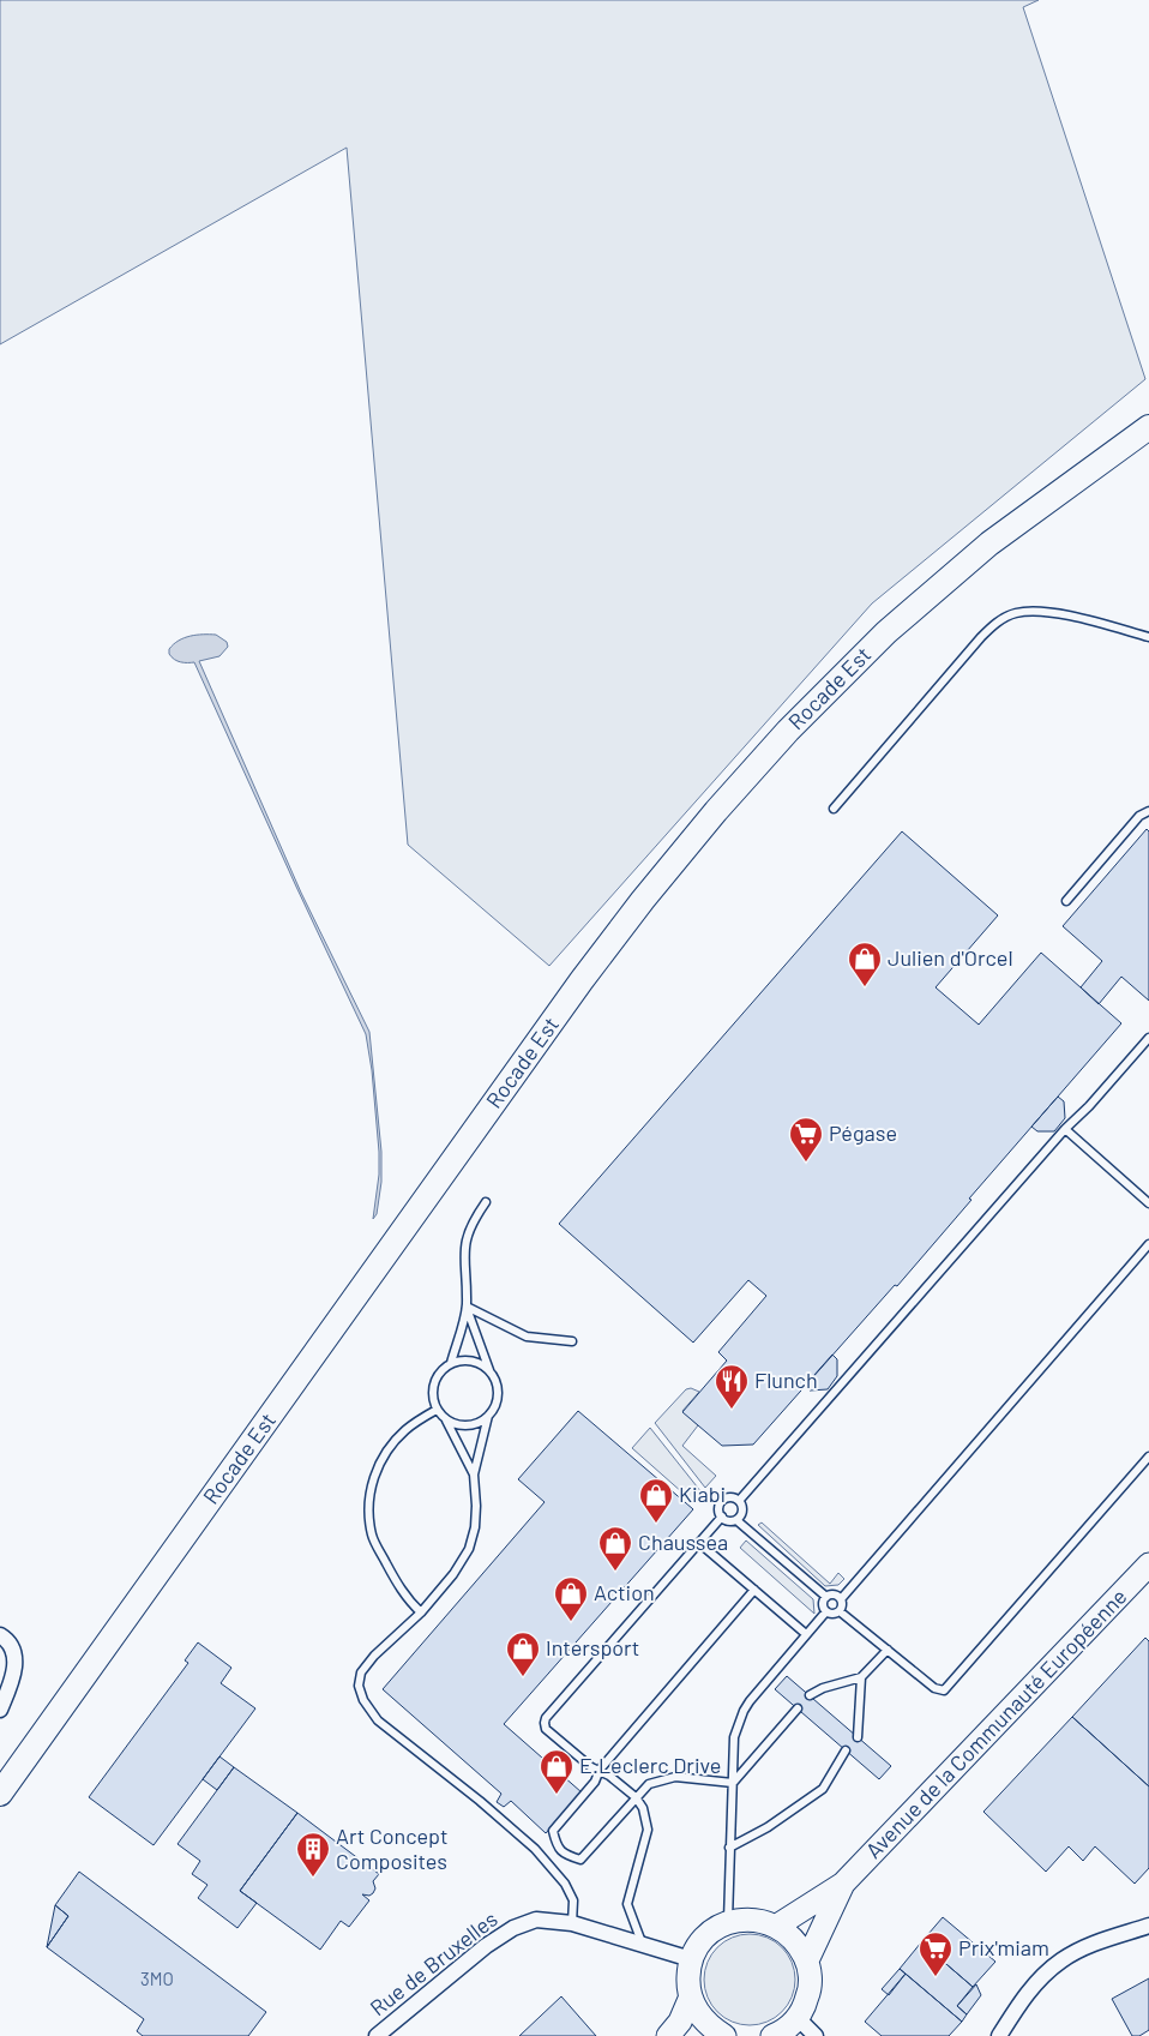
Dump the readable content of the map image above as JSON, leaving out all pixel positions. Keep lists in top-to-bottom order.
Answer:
{
  "streets": {
    "main road": ["Rocade Est"],
    "street": ["Avenue de la Communauté Européenne", "Rue de Bruxelles"]
  },
  "places": {
    "shop": [
      "Julien d'Orcel",
      "Kiabi",
      "Chaussea",
      "Action",
      "Intersport",
      "E.Leclerc Drive"
    ],
    "supermarket": ["Pégase", "Prix'miam"],
    "restaurant": ["Flunch"],
    "building": ["Art Concept Composites"]
  },
  "house_numbers": ["3MO"]
}
